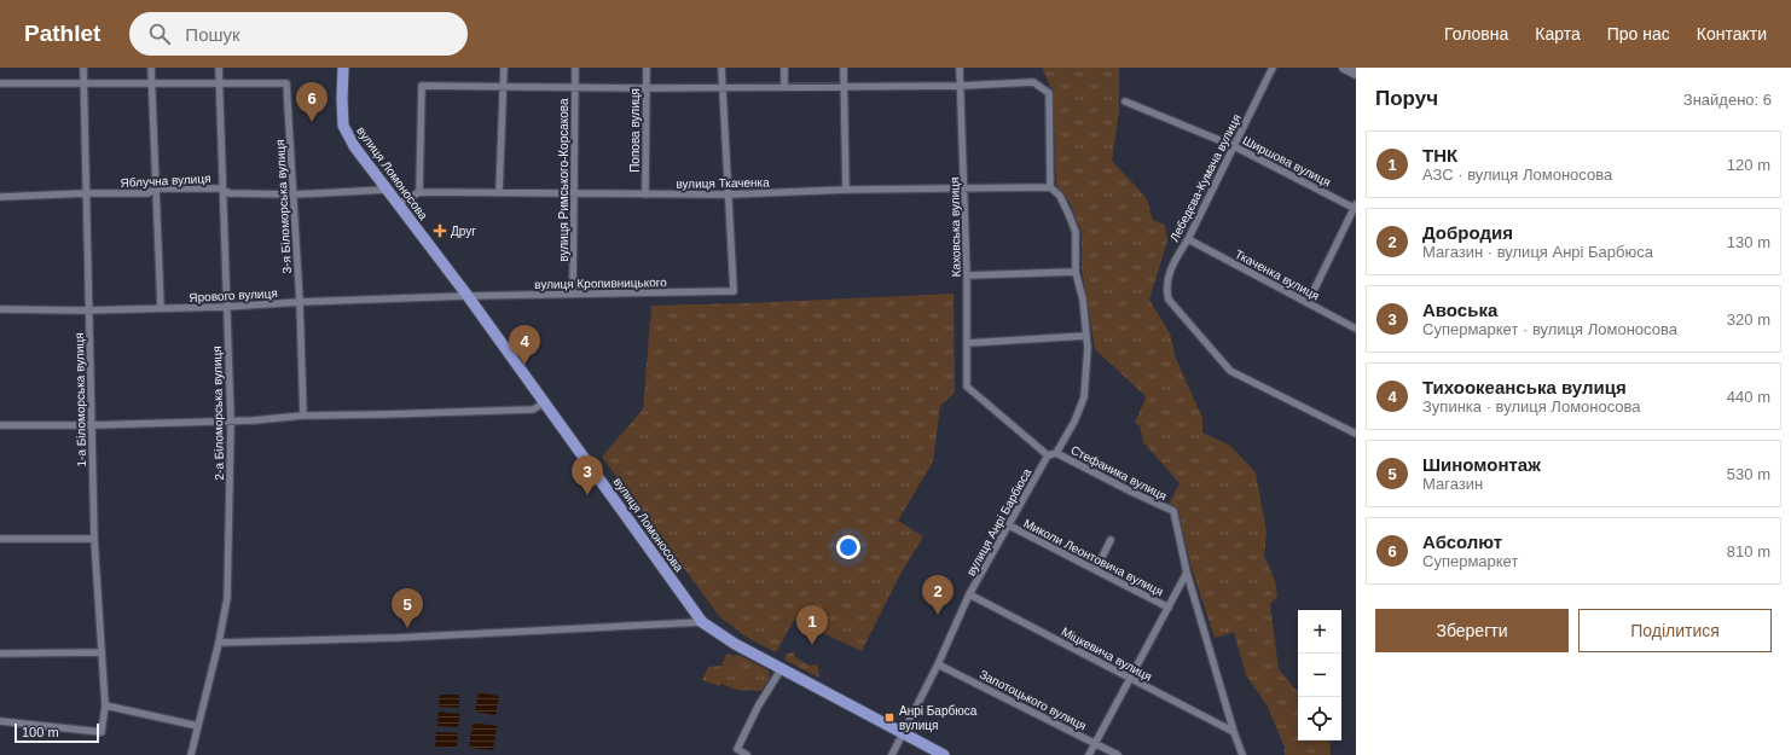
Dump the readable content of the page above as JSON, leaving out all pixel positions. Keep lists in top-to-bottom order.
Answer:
{
  "streets": {
    "main road": ["вулиця Ломоносова"],
    "street": [
      "Попова вулиця",
      "Ширшова вулиця",
      "Лебедєва-Кумача вулиця",
      "Яблучна вулиця",
      "вулиця Римського-Корсакова",
      "вулиця Ткаченка",
      "3-я Біломорська вулиця",
      "Каховська вулиця",
      "Ткаченка вулиця",
      "вулиця Кропивницького",
      "Ярового вулиця",
      "1-а Біломорська вулиця",
      "2-а Біломорська вулиця",
      "Стефаника вулиця",
      "вулиця Анрі Барбюса",
      "Миколи Леонтовича вулиця",
      "Міцкевича вулиця",
      "Запотоцького вулиця"
    ]
  },
  "crossings": [
    ["Попова вулиця", "вулиця Ткаченка"],
    ["Ширшова вулиця", "Лебедєва-Кумача вулиця"],
    ["вулиця Ломоносова", "Яблучна вулиця"],
    ["вулиця Ломоносова", "вулиця Ткаченка"],
    ["вулиця Ломоносова", "вулиця Кропивницького"],
    ["вулиця Ломоносова", "Ярового вулиця"],
    ["вулиця Ломоносова", "вулиця Анрі Барбюса"],
    ["Лебедєва-Кумача вулиця", "Ткаченка вулиця"],
    ["Яблучна вулиця", "3-я Біломорська вулиця"],
    ["Яблучна вулиця", "1-а Біломорська вулиця"],
    ["Яблучна вулиця", "2-а Біломорська вулиця"],
    ["вулиця Римського-Корсакова", "вулиця Ткаченка"],
    ["вулиця Римського-Корсакова", "вулиця Кропивницького"],
    ["вулиця Ткаченка", "Каховська вулиця"],
    ["вулиця Ткаченка", "вулиця Кропивницького"],
    ["3-я Біломорська вулиця", "Ярового вулиця"],
    ["3-я Біломорська вулиця", "2-а Біломорська вулиця"],
    ["Каховська вулиця", "Стефаника вулиця"],
    ["Каховська вулиця", "вулиця Анрі Барбюса"],
    ["вулиця Кропивницького", "Ярового вулиця"],
    ["Ярового вулиця", "1-а Біломорська вулиця"],
    ["Ярового вулиця", "2-а Біломорська вулиця"],
    ["Стефаника вулиця", "вулиця Анрі Барбюса"],
    ["вулиця Анрі Барбюса", "Миколи Леонтовича вулиця"],
    ["вулиця Анрі Барбюса", "Міцкевича вулиця"],
    ["вулиця Анрі Барбюса", "Запотоцького вулиця"]
  ],
  "places": {
    "health": ["Друг"],
    "transit": ["Анрі Барбюса вулиця"]
  },
  "scale_bar": "100 m",
  "page": {
    "header": "Pathlet",
    "search": "Пошук",
    "nav": [
      "Головна",
      "Карта",
      "Про нас",
      "Контакти"
    ],
    "heading": ["Поруч", "Знайдено: 6"],
    "pins": [
      "6",
      "4",
      "3",
      "2",
      "5",
      "1"
    ],
    "list": [
      {
        "mark": "1",
        "name": "ТНК",
        "note": "АЗС · вулиця Ломоносова",
        "value": "120 m"
      },
      {
        "mark": "2",
        "name": "Добродия",
        "note": "Магазин · вулиця Анрі Барбюса",
        "value": "130 m"
      },
      {
        "mark": "3",
        "name": "Авоська",
        "note": "Супермаркет · вулиця Ломоносова",
        "value": "320 m"
      },
      {
        "mark": "4",
        "name": "Тихоокеанська вулиця",
        "note": "Зупинка · вулиця Ломоносова",
        "value": "440 m"
      },
      {
        "mark": "5",
        "name": "Шиномонтаж",
        "note": "Магазин",
        "value": "530 m"
      },
      {
        "mark": "6",
        "name": "Абсолют",
        "note": "Супермаркет",
        "value": "810 m"
      }
    ],
    "buttons": ["Зберегти", "Поділитися"],
    "map_buttons": ["+", "−"],
    "scale": "100 m"
  }
}
